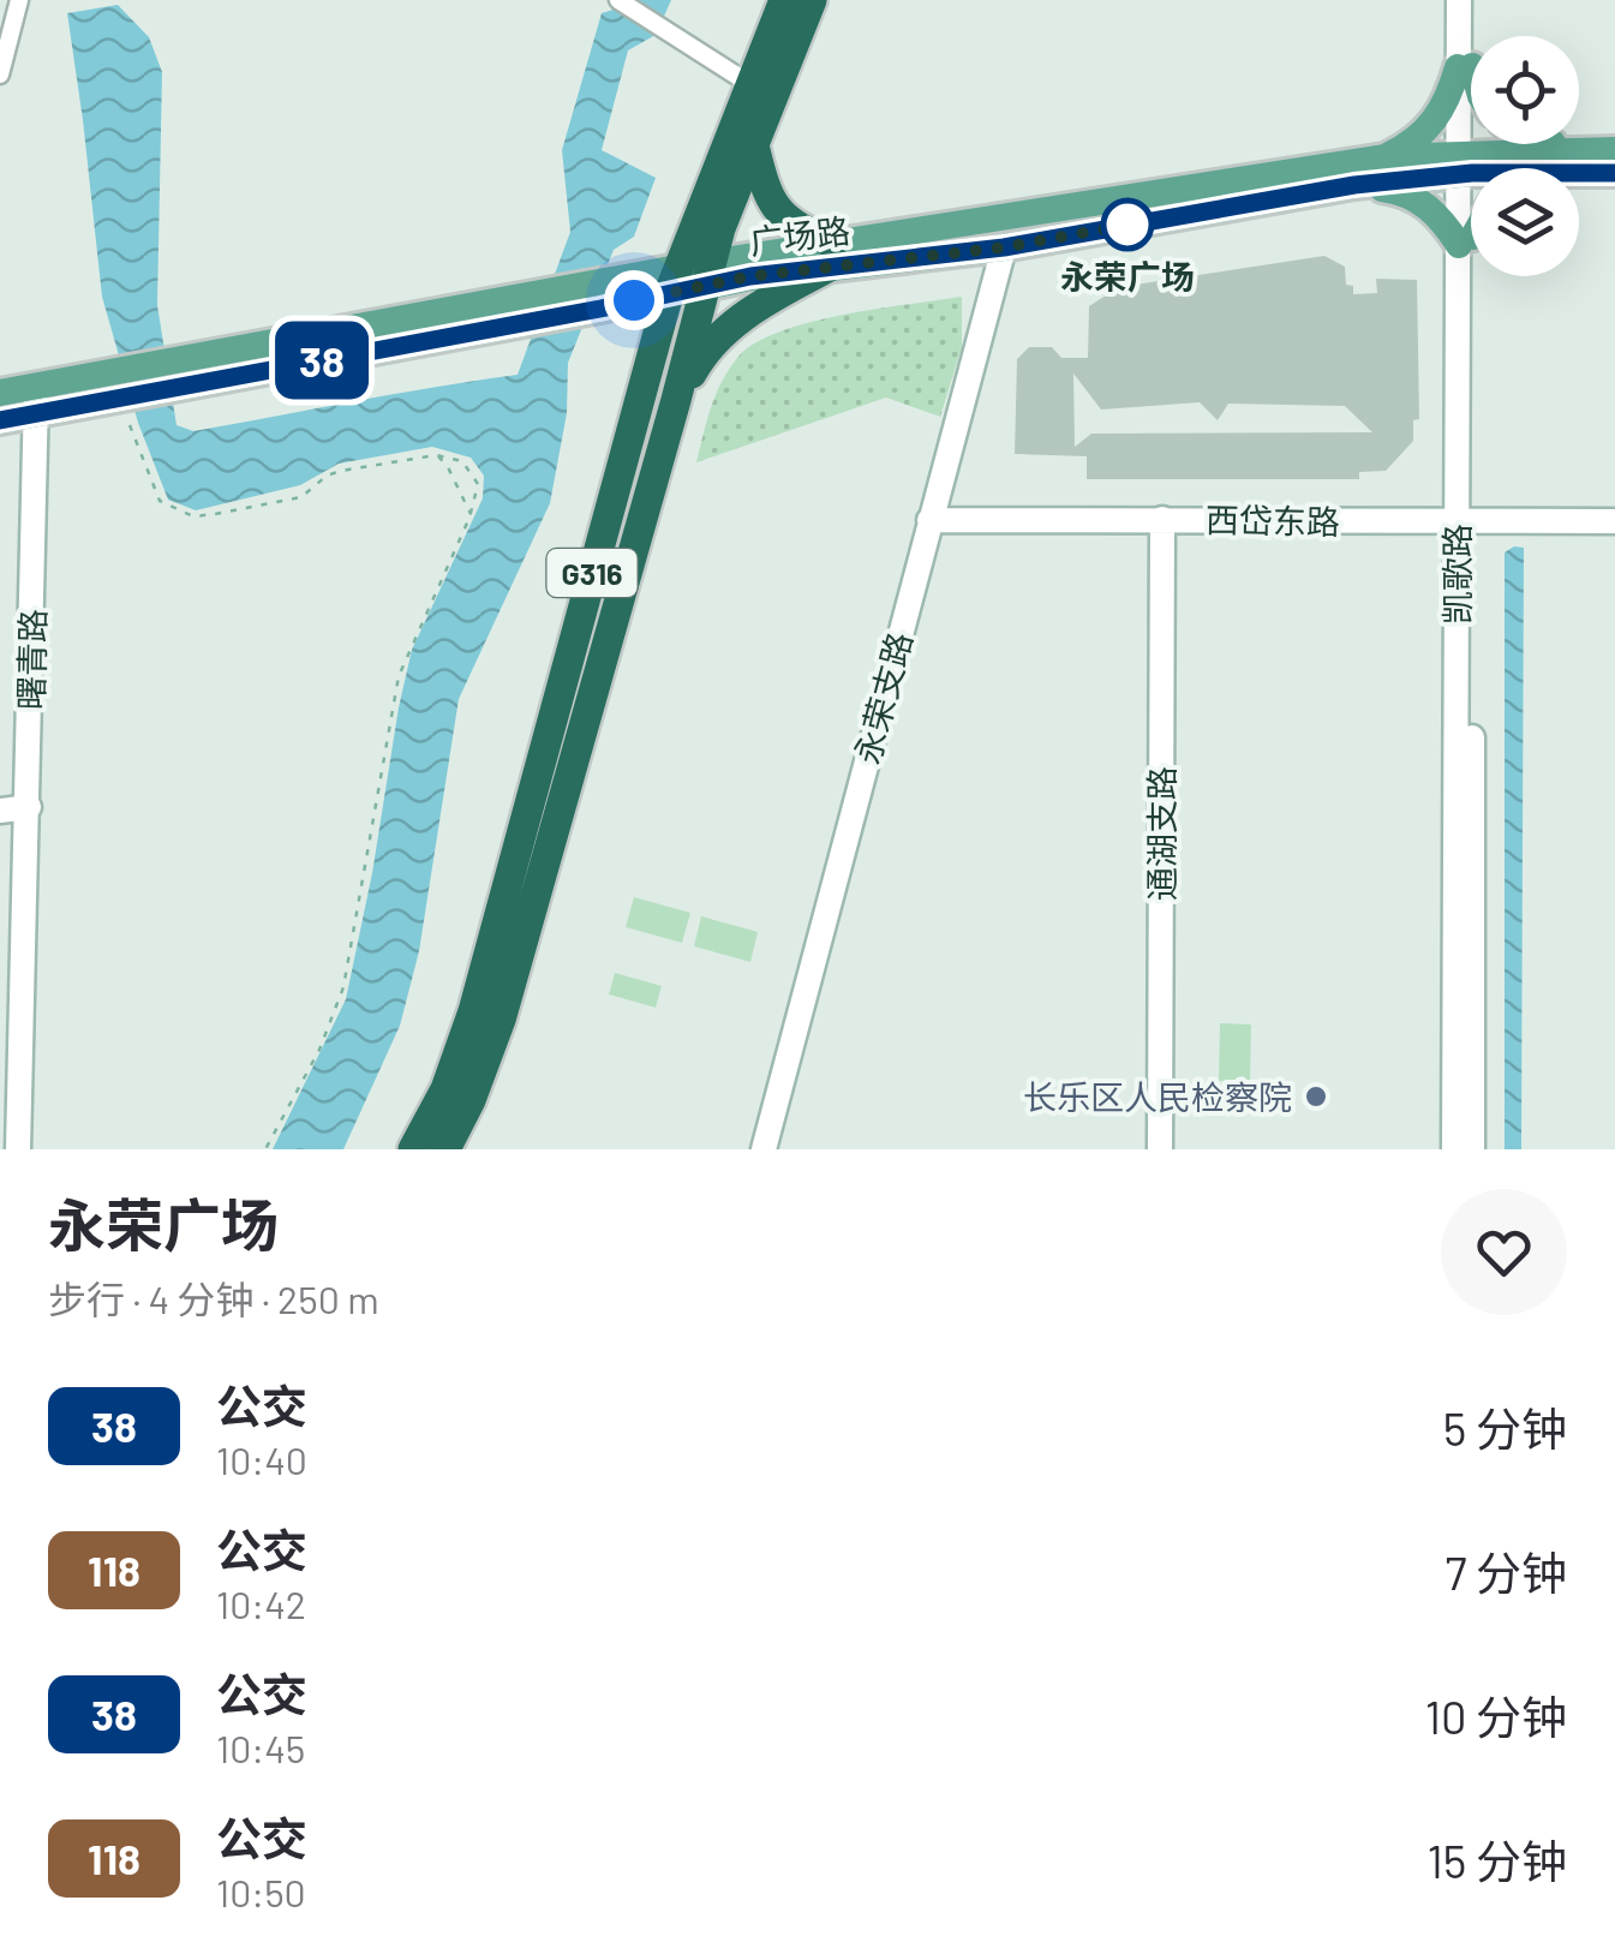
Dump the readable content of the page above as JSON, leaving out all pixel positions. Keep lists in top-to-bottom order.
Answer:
{
  "streets": {
    "highway": ["G316"],
    "main road": ["广场路"],
    "street": [
      "西岱东路",
      "凯歌路",
      "曙青路",
      "永荣支路",
      "通湖支路"
    ]
  },
  "crossings": [
    ["广场路", "G316"],
    ["广场路", "凯歌路"],
    ["广场路", "曙青路"],
    ["广场路", "永荣支路"],
    ["西岱东路", "凯歌路"],
    ["西岱东路", "永荣支路"],
    ["西岱东路", "通湖支路"]
  ],
  "places": ["永荣广场", "长乐区人民检察院"],
  "lines": ["bus line 38"],
  "page": {
    "on_map": "38",
    "heading": ["永荣广场", "步行 · 4 分钟 · 250 m"],
    "list": [
      {
        "mark": "38",
        "name": "公交",
        "note": "10:40",
        "value": "5 分钟"
      },
      {
        "mark": "118",
        "name": "公交",
        "note": "10:42",
        "value": "7 分钟"
      },
      {
        "mark": "38",
        "name": "公交",
        "note": "10:45",
        "value": "10 分钟"
      },
      {
        "mark": "118",
        "name": "公交",
        "note": "10:50",
        "value": "15 分钟"
      }
    ]
  }
}
